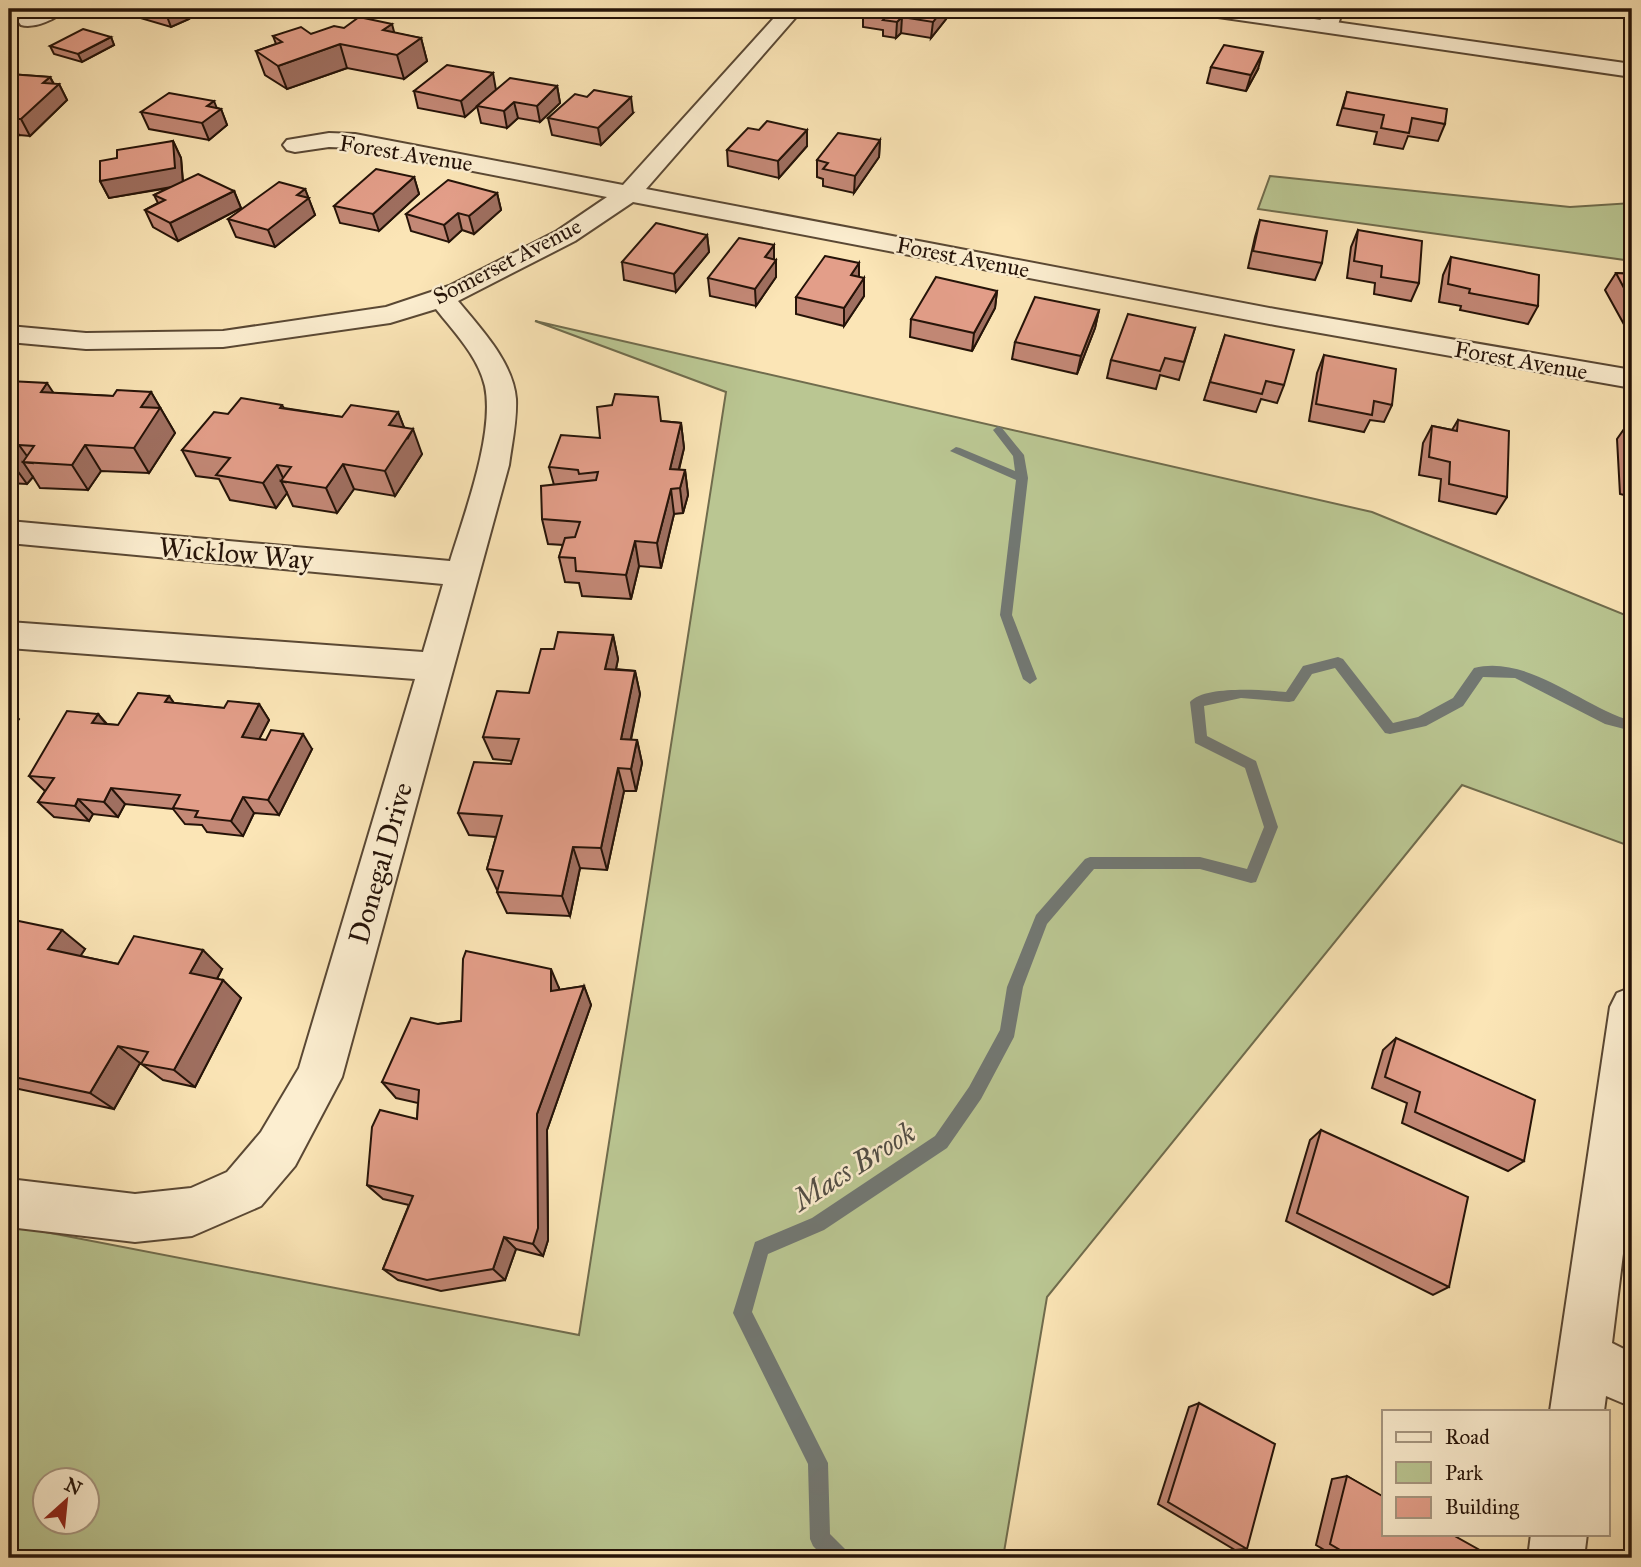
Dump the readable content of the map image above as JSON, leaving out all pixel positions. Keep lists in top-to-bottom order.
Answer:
{
  "streets": {
    "street": [
      "Forest Avenue",
      "Somerset Avenue",
      "Wicklow Way",
      "Donegal Drive"
    ]
  },
  "crossings": [
    ["Forest Avenue", "Somerset Avenue"],
    ["Somerset Avenue", "Donegal Drive"],
    ["Wicklow Way", "Donegal Drive"]
  ],
  "water": ["Macs Brook"],
  "legend": ["Road", "Park", "Building"],
  "north": "top right"
}
